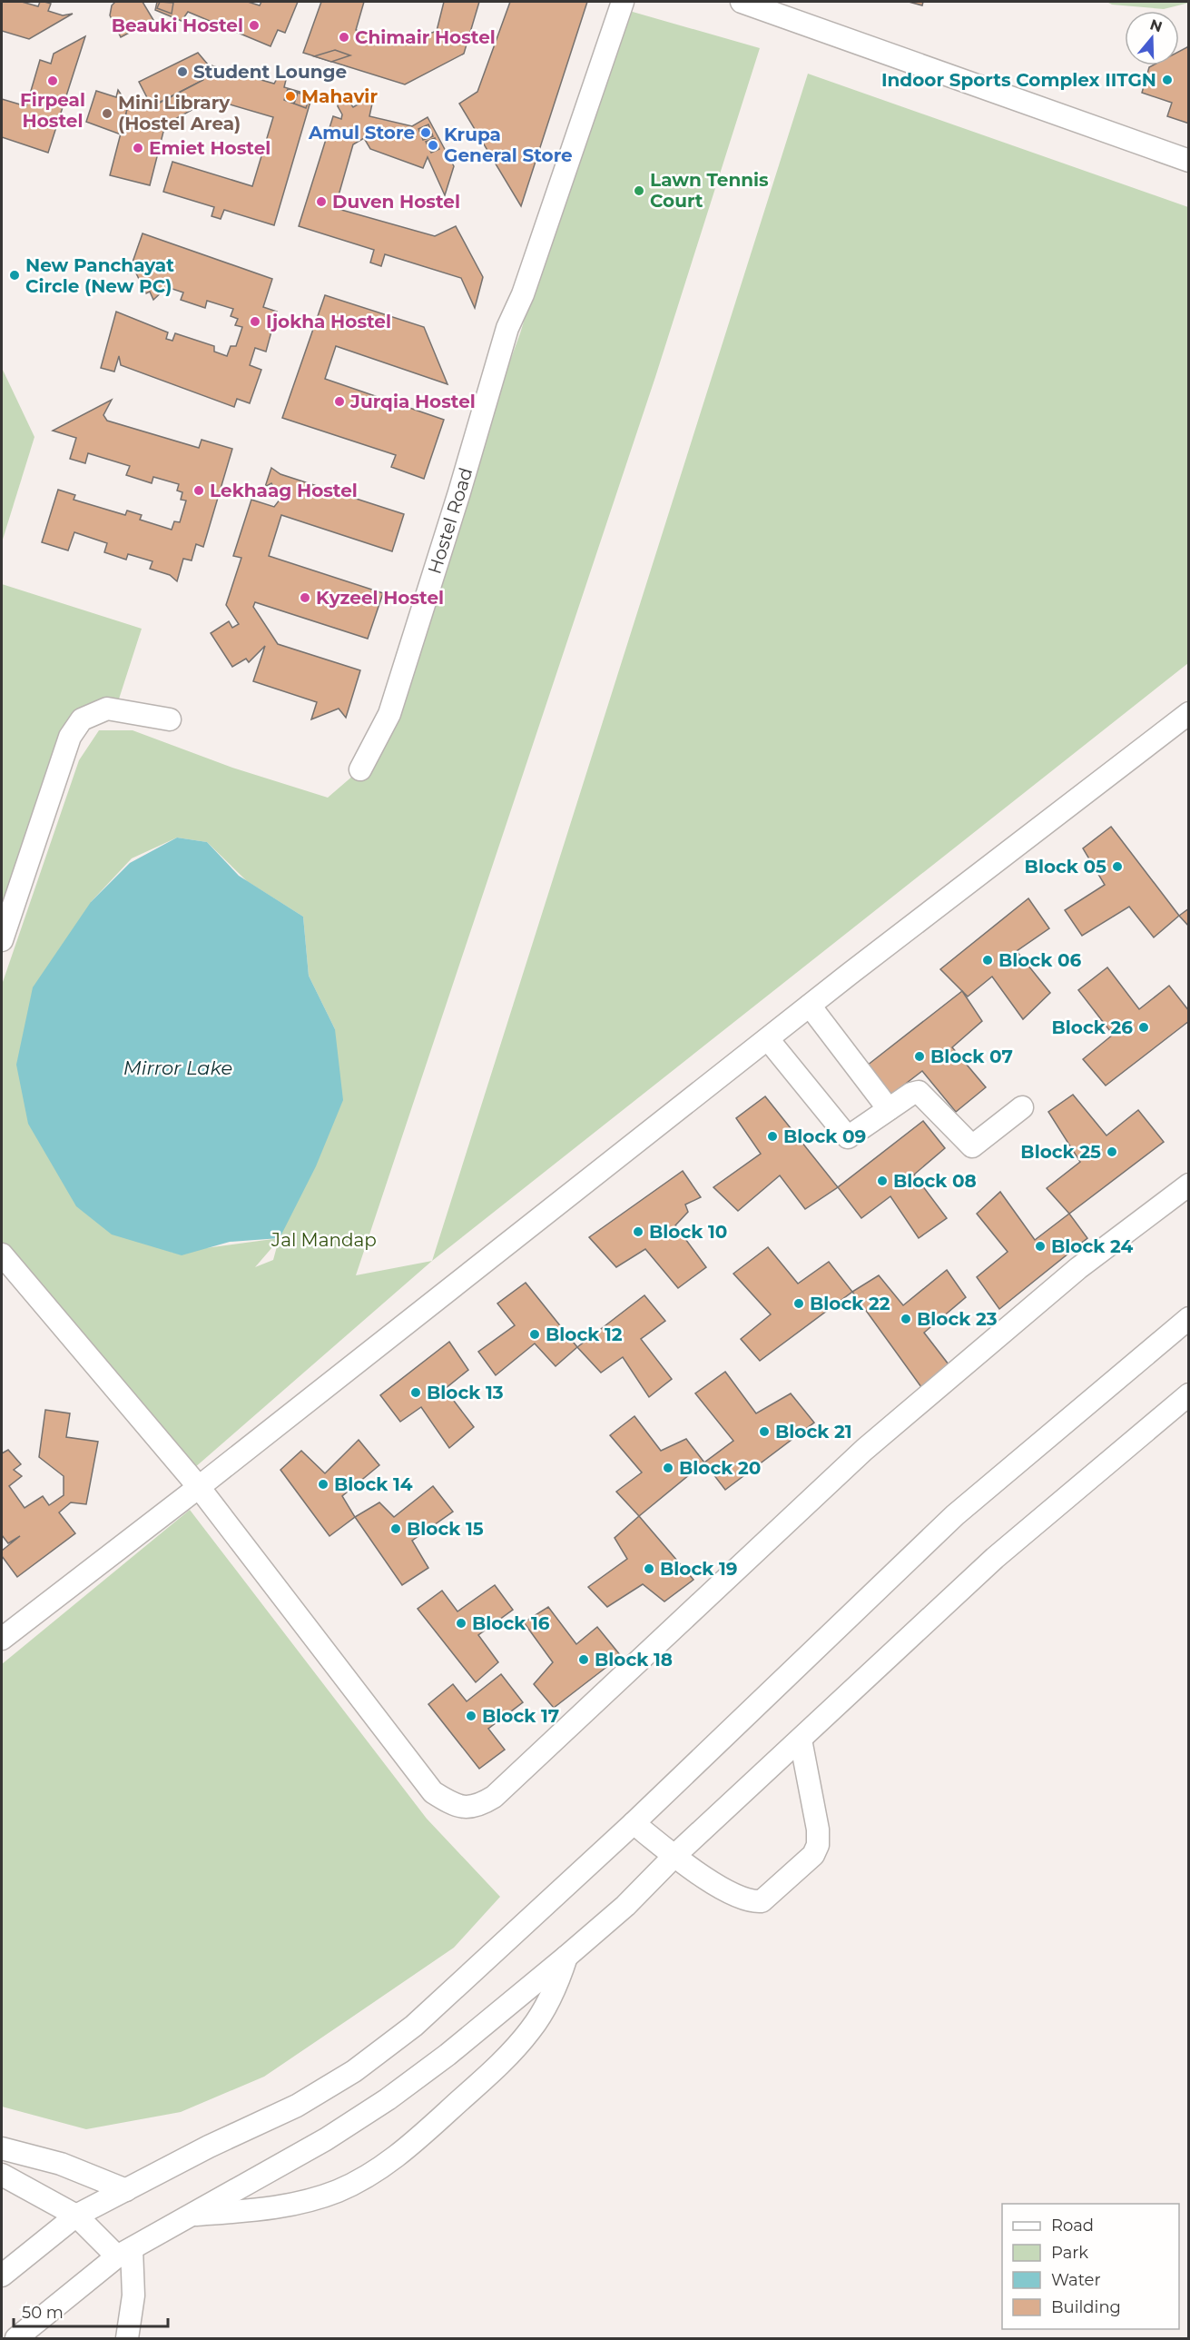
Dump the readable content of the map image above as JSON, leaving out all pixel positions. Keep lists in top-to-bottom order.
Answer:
{
  "streets": {
    "street": ["Hostel Road"]
  },
  "water": ["Mirror Lake"],
  "parks": ["Jal Mandap"],
  "places": [
    "Beauki Hostel",
    "Chimair Hostel",
    "Student Lounge",
    "Indoor Sports Complex IITGN",
    "Firpeal Hostel",
    "Mahavir",
    "Mini Library (Hostel Area)",
    "Amul Store",
    "Krupa General Store",
    "Emiet Hostel",
    "Lawn Tennis Court",
    "Duven Hostel",
    "New Panchayat Circle (New PC)",
    "Ijokha Hostel",
    "Jurqia Hostel",
    "Lekhaag Hostel",
    "Kyzeel Hostel",
    "Block 05",
    "Block 06",
    "Block 26",
    "Block 07",
    "Block 09",
    "Block 25",
    "Block 08",
    "Block 10",
    "Block 24",
    "Block 22",
    "Block 23",
    "Block 12",
    "Block 13",
    "Block 21",
    "Block 20",
    "Block 14",
    "Block 15",
    "Block 19",
    "Block 16",
    "Block 18",
    "Block 17"
  ],
  "legend": [
    "Road",
    "Park",
    "Water",
    "Building"
  ],
  "scale_bar": "50 m",
  "north": "top"
}
